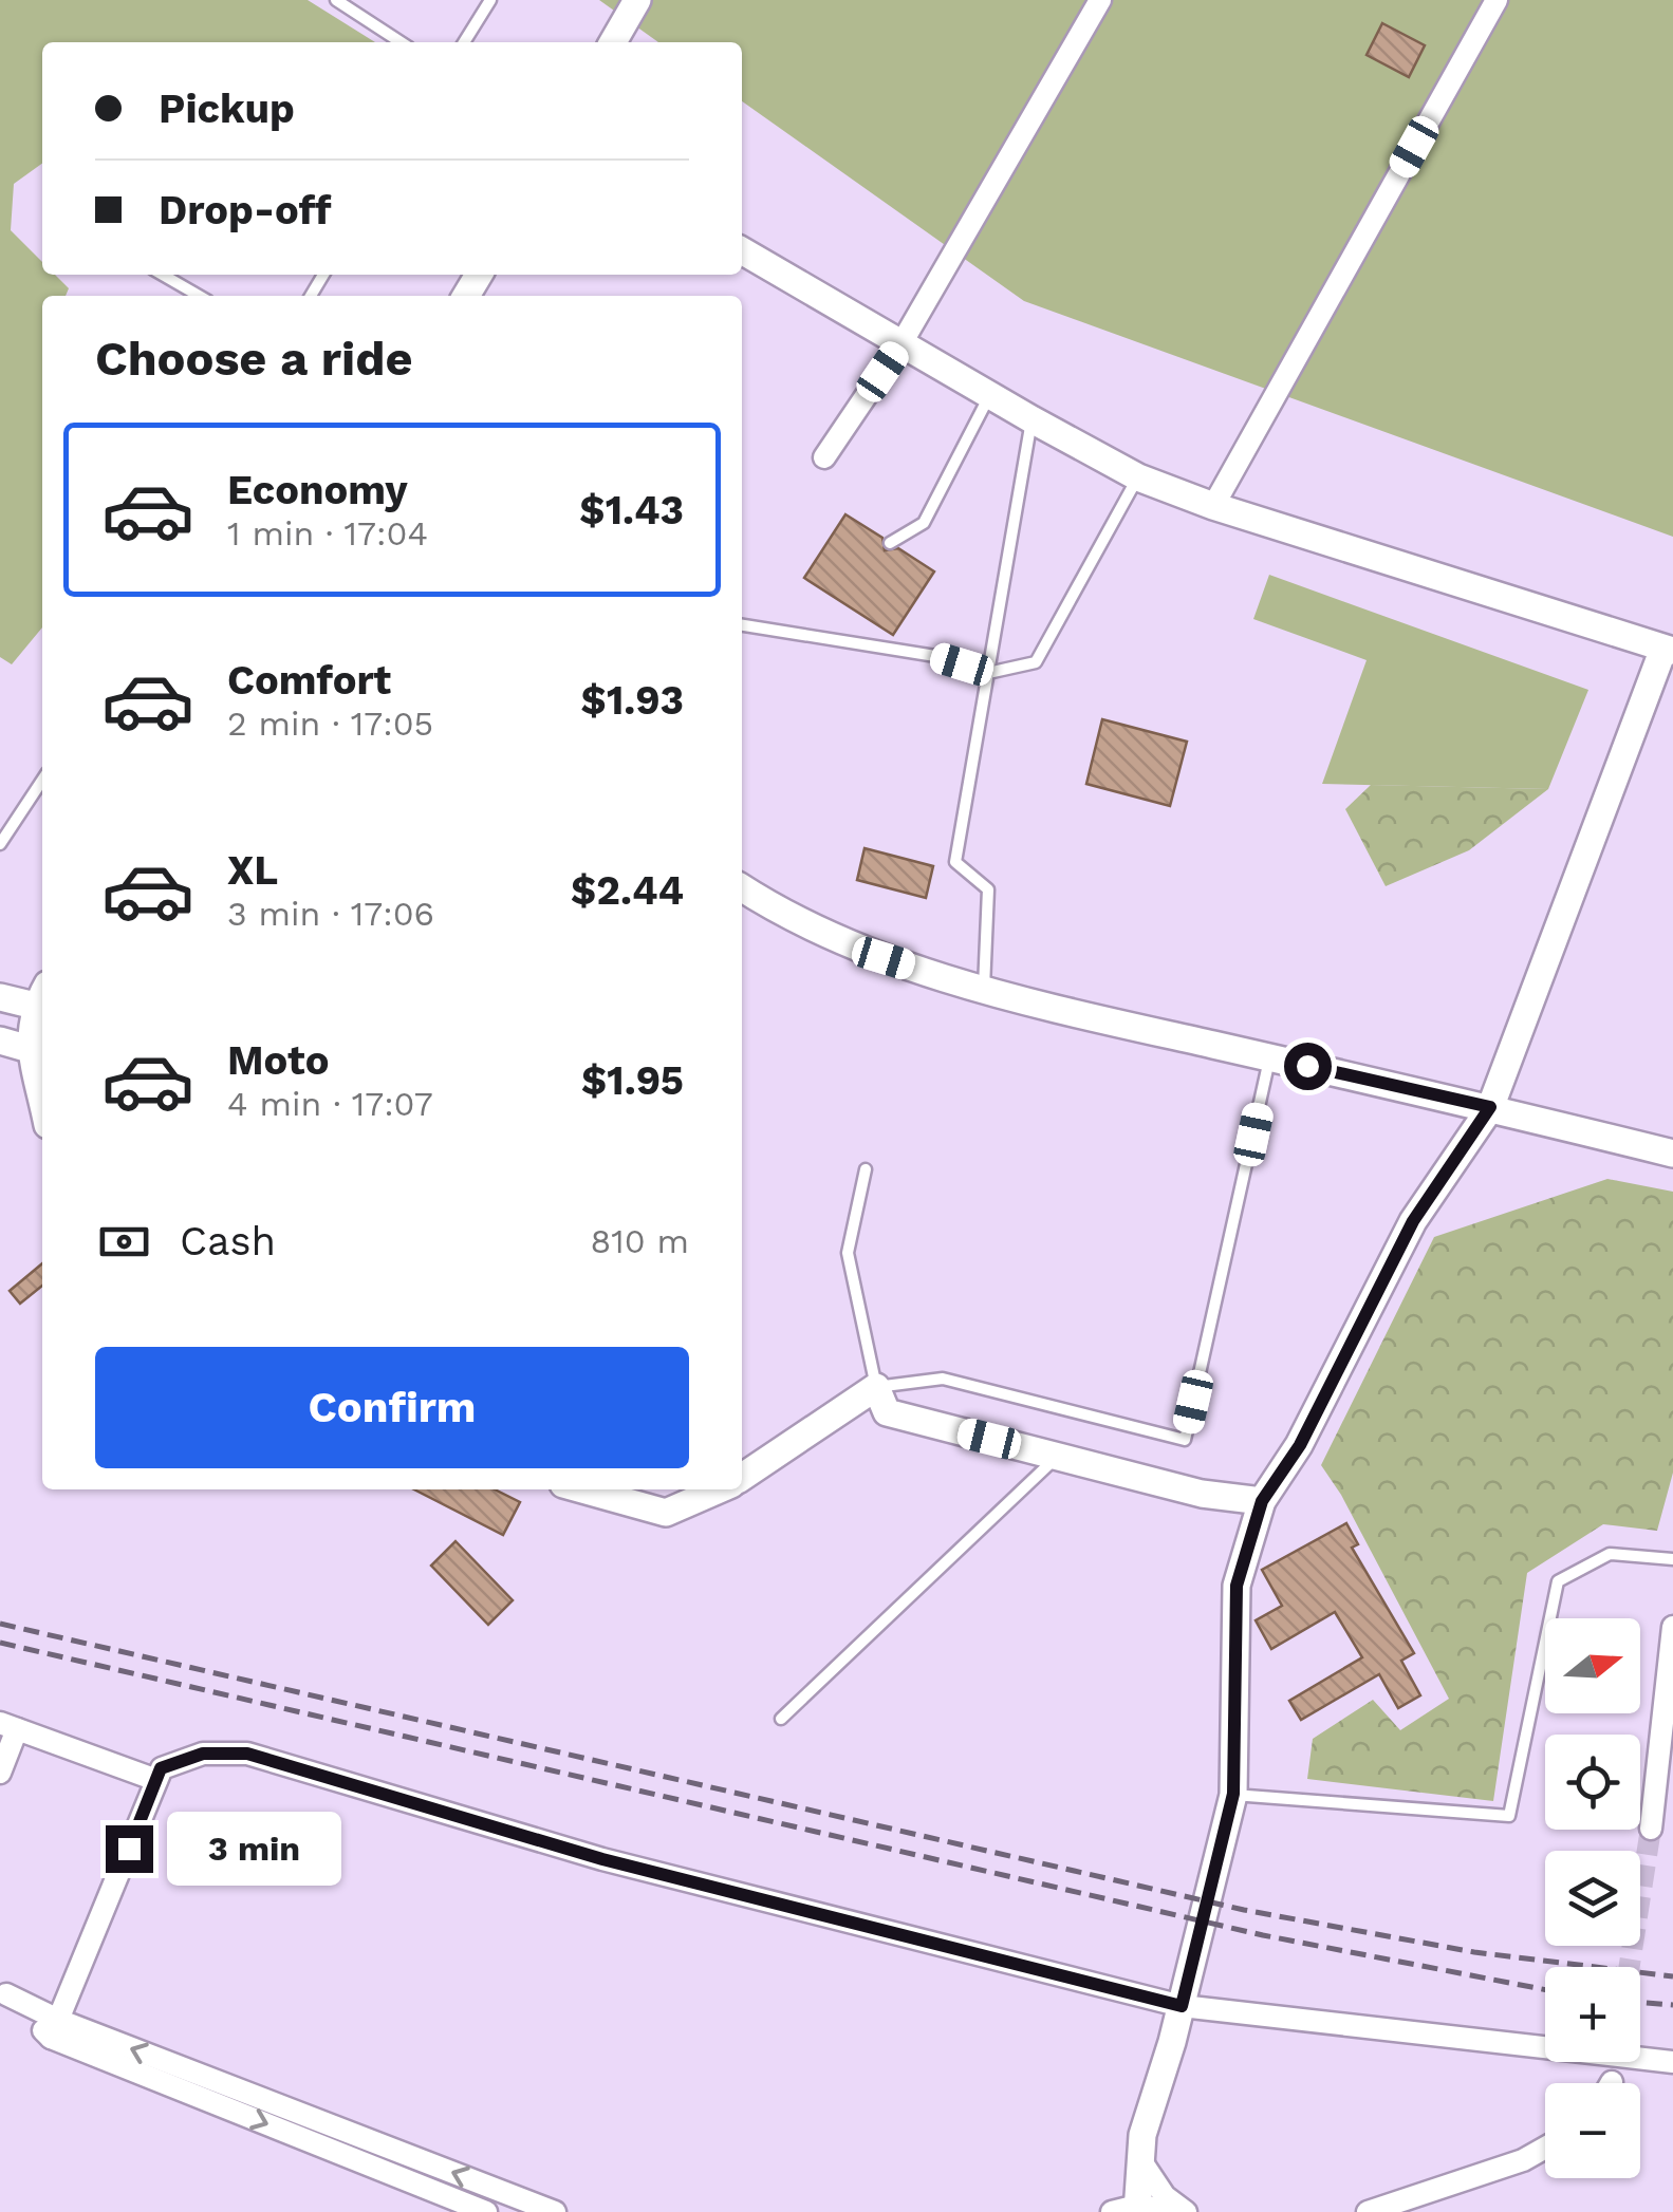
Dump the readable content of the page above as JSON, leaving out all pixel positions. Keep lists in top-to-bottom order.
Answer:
{
  "north": "right",
  "page": {
    "banner": ["Pickup", "Drop-off"],
    "heading": "Choose a ride",
    "list": [
      {
        "name": "Economy",
        "note": "1 min · 17:04",
        "value": "$1.43"
      },
      {
        "name": "Comfort",
        "note": "2 min · 17:05",
        "value": "$1.93"
      },
      {
        "name": "XL",
        "note": "3 min · 17:06",
        "value": "$2.44"
      },
      {
        "name": "Moto",
        "note": "4 min · 17:07",
        "value": "$1.95"
      }
    ],
    "pay": ["Cash", "810 m"],
    "buttons": "Confirm",
    "map_buttons": ["+", "−"],
    "bubble": "3 min"
  }
}
